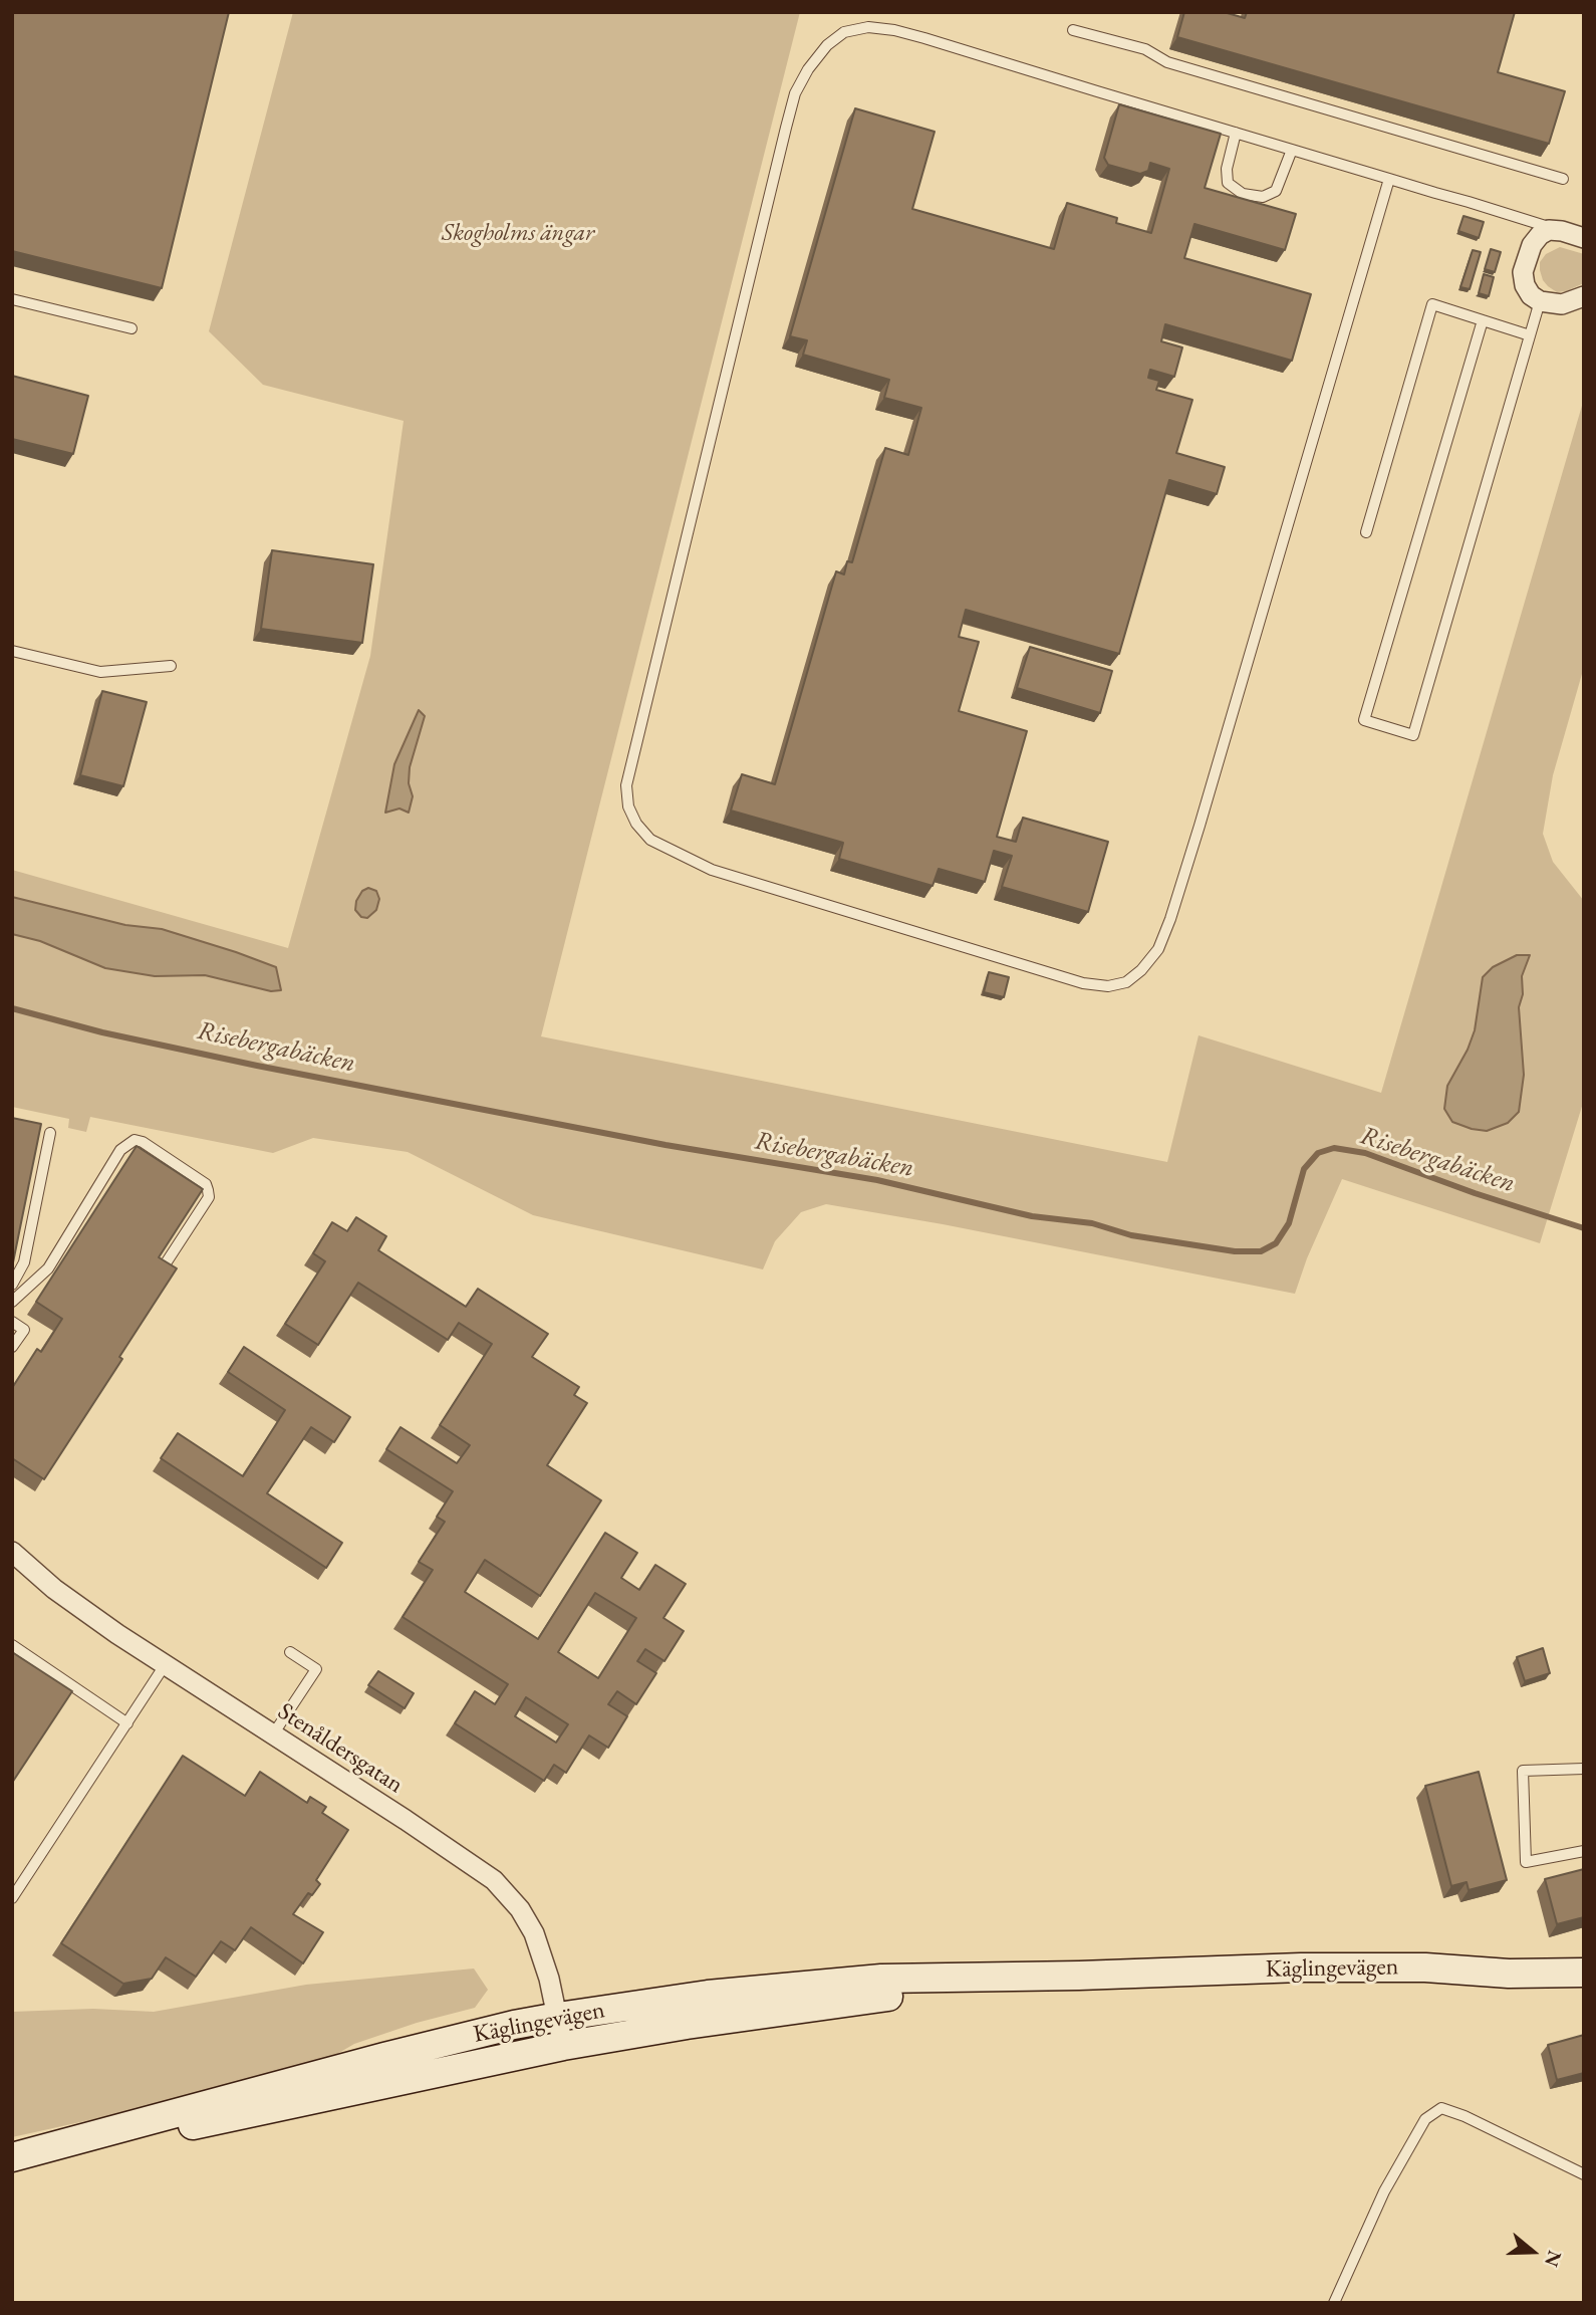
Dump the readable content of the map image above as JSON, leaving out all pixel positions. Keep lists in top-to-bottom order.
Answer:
{
  "streets": {
    "main road": ["Käglingevägen"],
    "street": ["Stenåldersgatan"]
  },
  "crossings": [
    ["Stenåldersgatan", "Käglingevägen"]
  ],
  "water": ["Risebergabäcken"],
  "parks": ["Skogholms ängar"],
  "north": "right"
}
